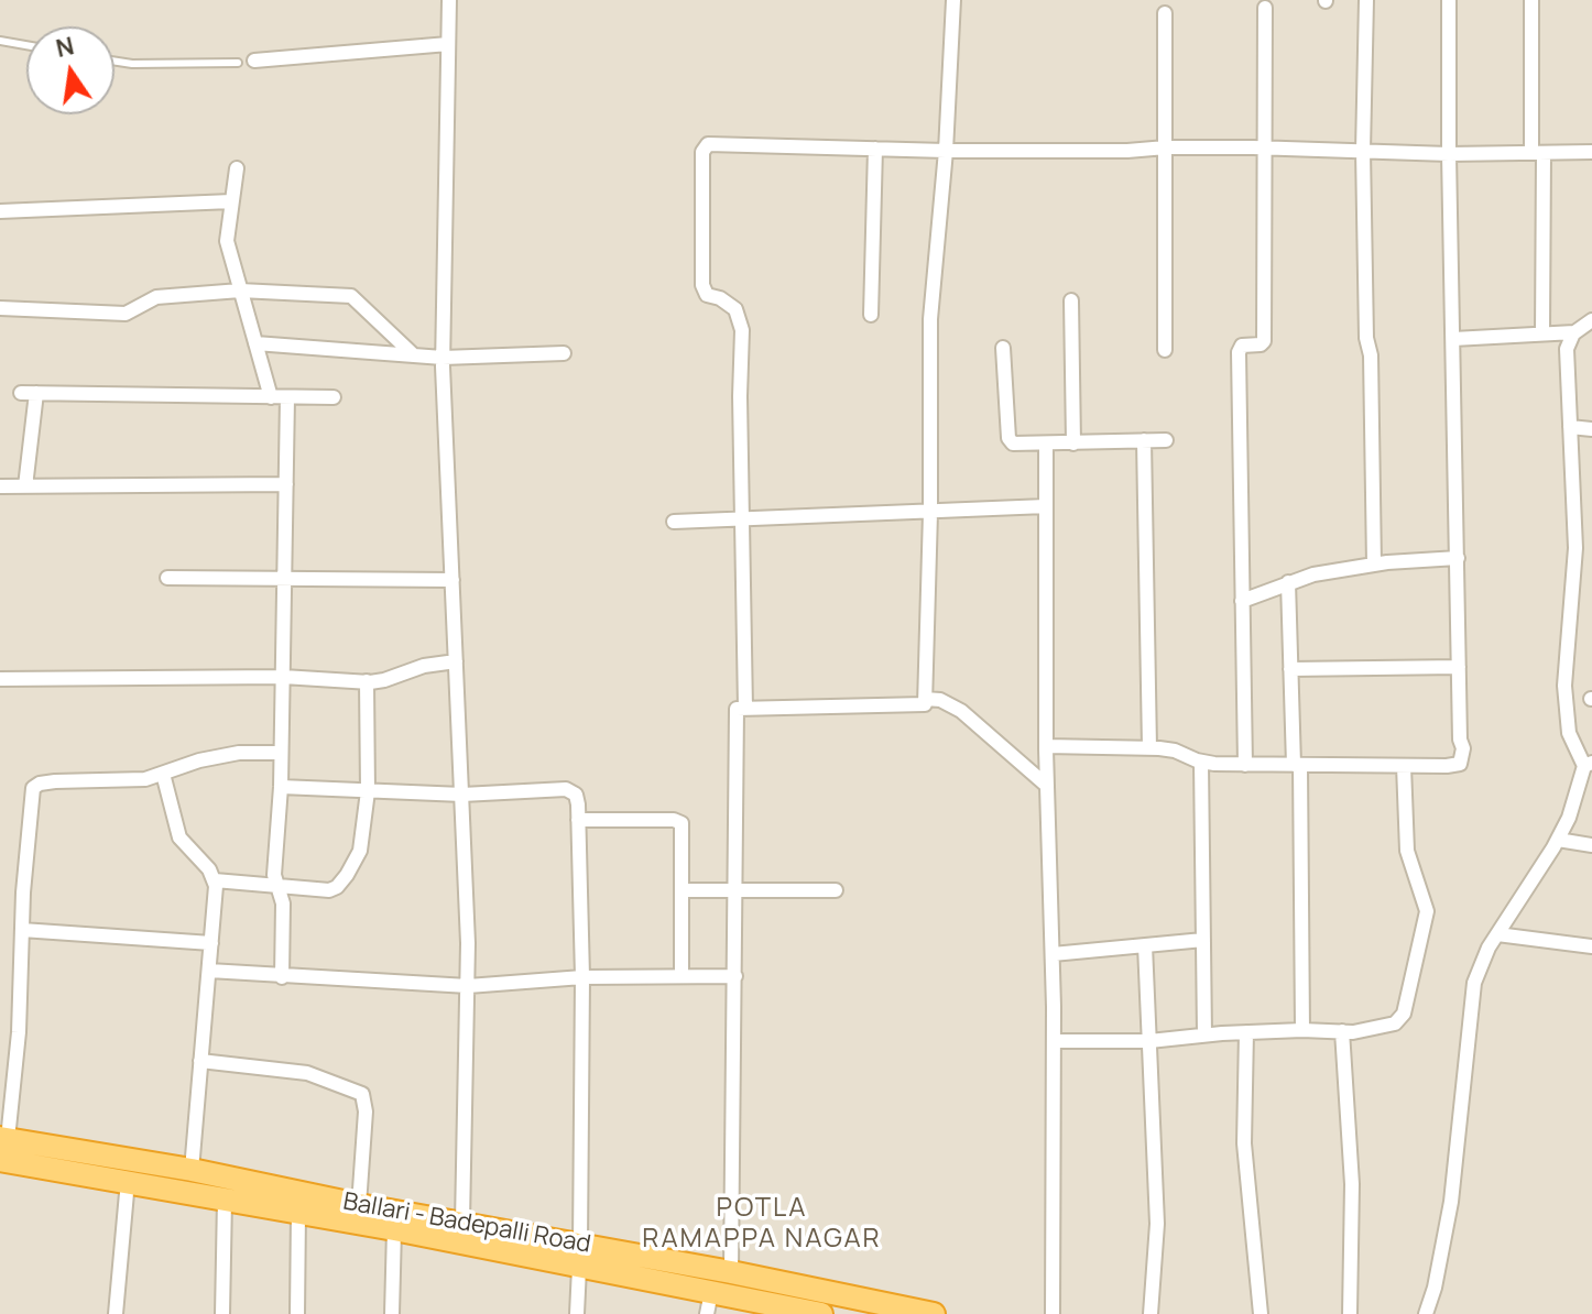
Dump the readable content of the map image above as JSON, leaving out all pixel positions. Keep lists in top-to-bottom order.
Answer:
{
  "streets": {
    "highway": ["Ballari - Badepalli Road"]
  },
  "districts": ["POTLA RAMAPPA NAGAR"],
  "north": "top"
}
